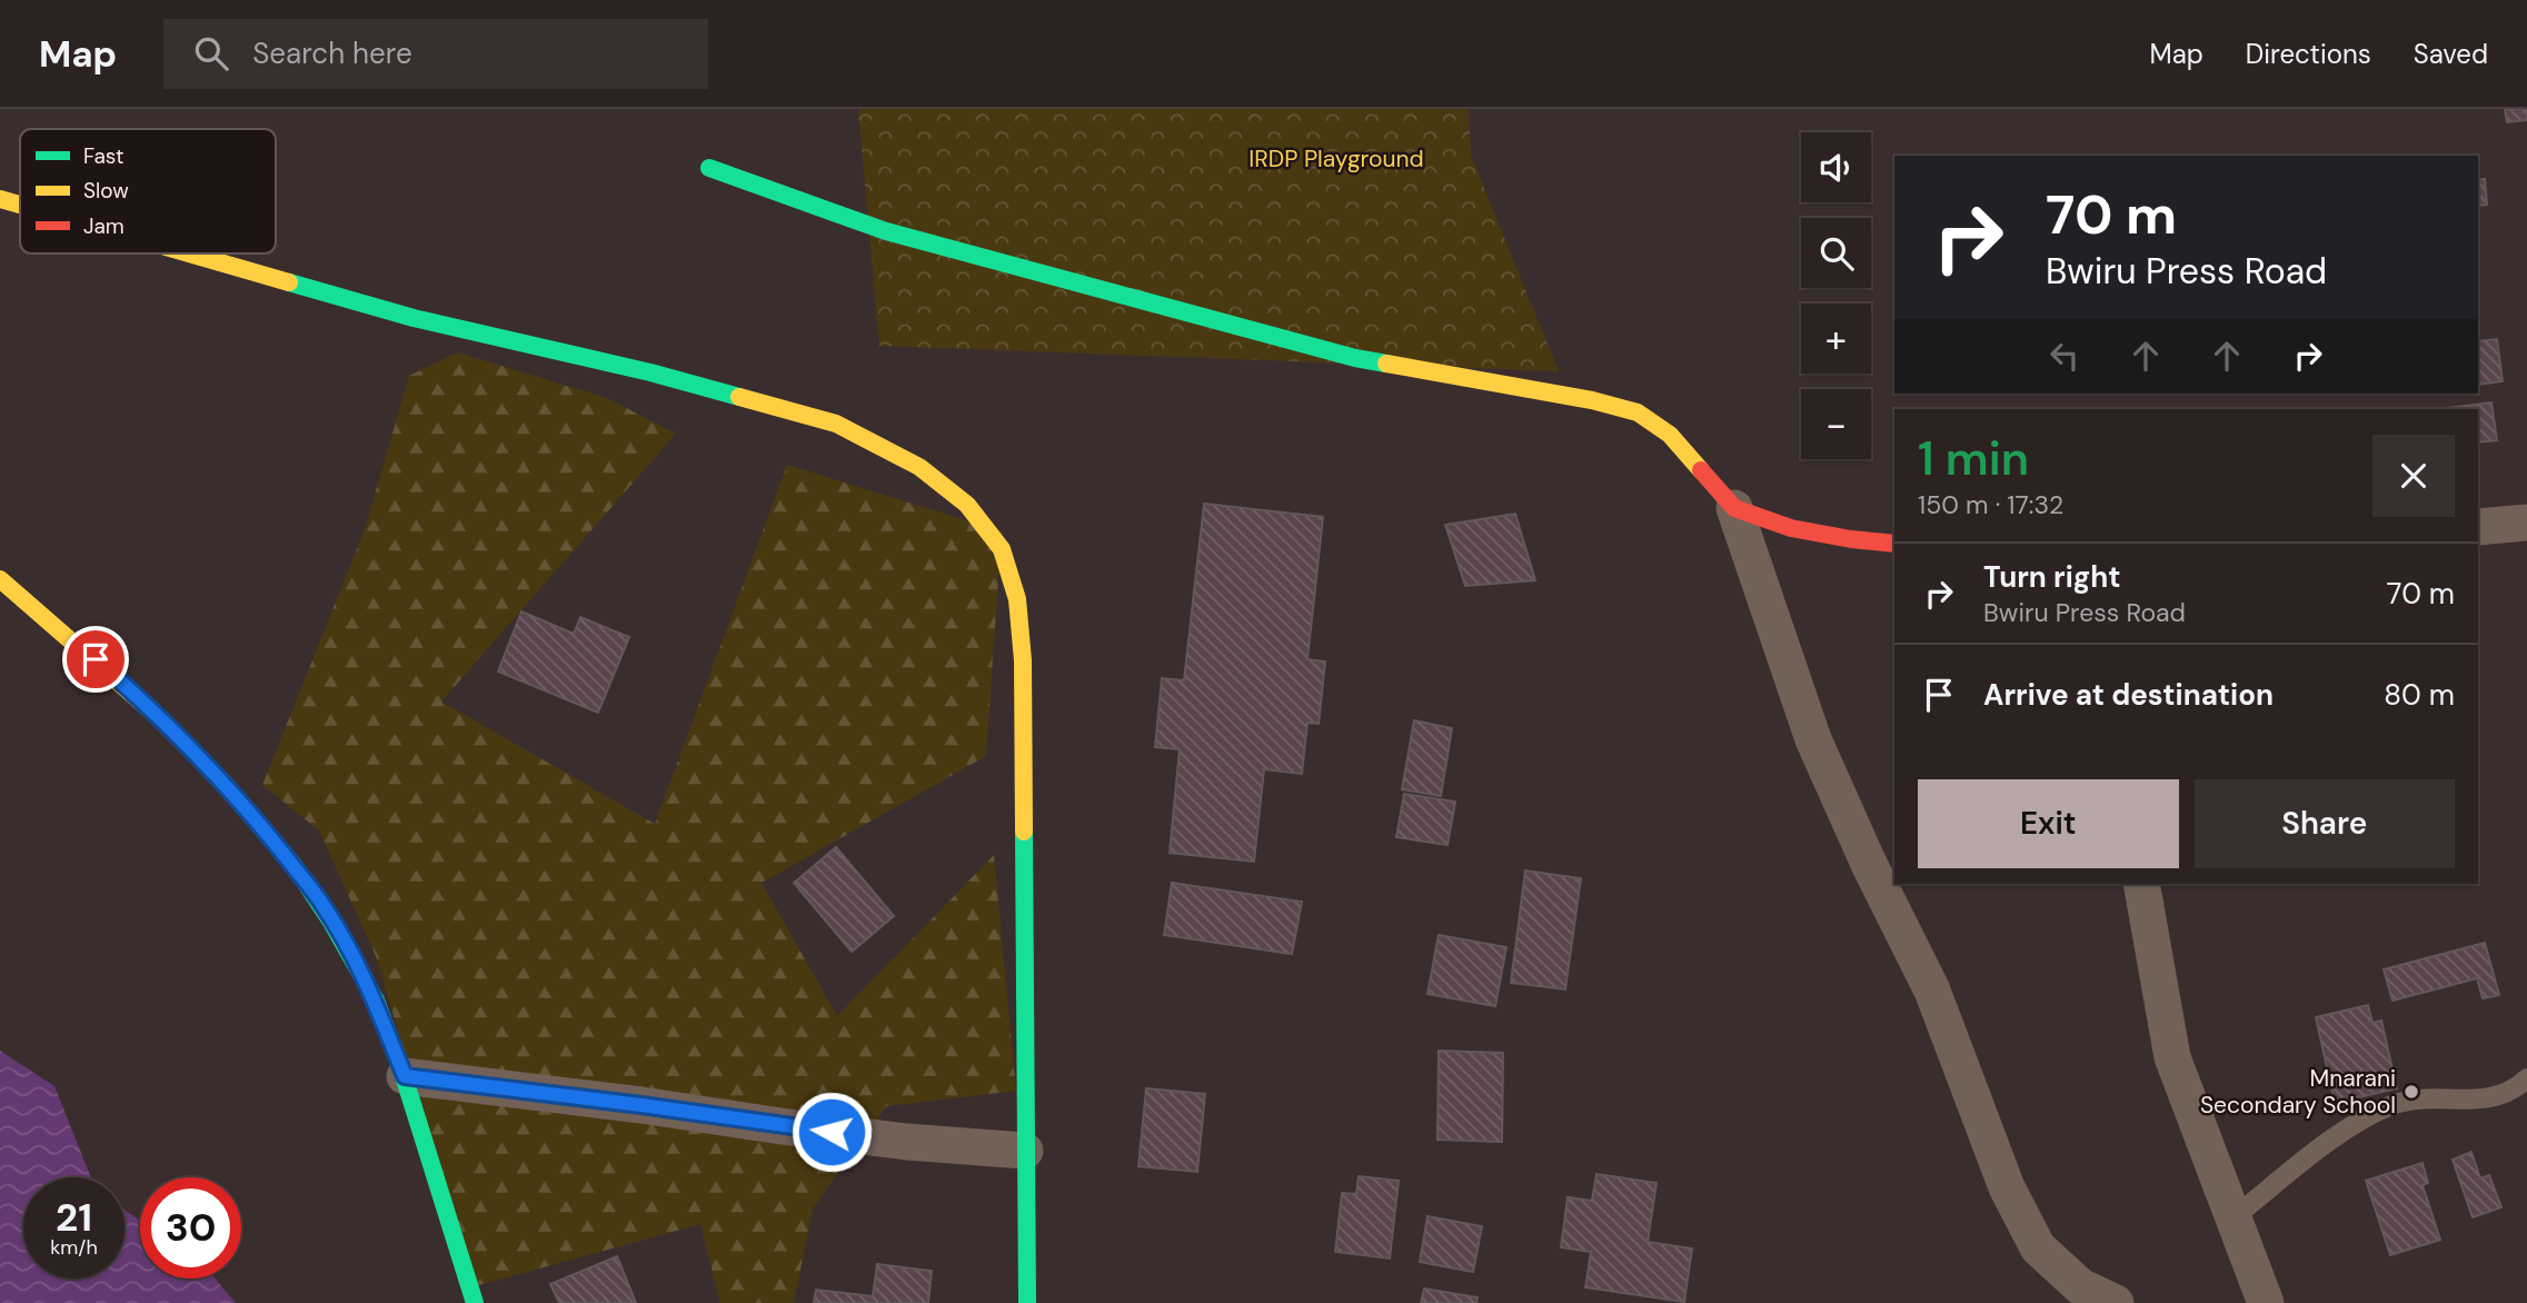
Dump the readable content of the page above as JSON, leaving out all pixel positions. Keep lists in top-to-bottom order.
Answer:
{
  "parks": ["IRDP Playground"],
  "places": ["Mnarani Secondary School"],
  "legend": ["Fast", "Slow", "Jam"],
  "page": {
    "header": "Map",
    "search": "Search here",
    "nav": ["Map", "Directions", "Saved"],
    "map_buttons": ["+", "−"],
    "turn": ["70 m", "Bwiru Press Road"],
    "heading": ["1 min", "150 m · 17:32"],
    "list": [
      {
        "name": "Turn right",
        "note": "Bwiru Press Road",
        "value": "70 m"
      },
      {
        "name": "Arrive at destination",
        "value": "80 m"
      }
    ],
    "buttons": ["Exit", "Share"],
    "speed": "21 km/h",
    "limit": "30"
  }
}
